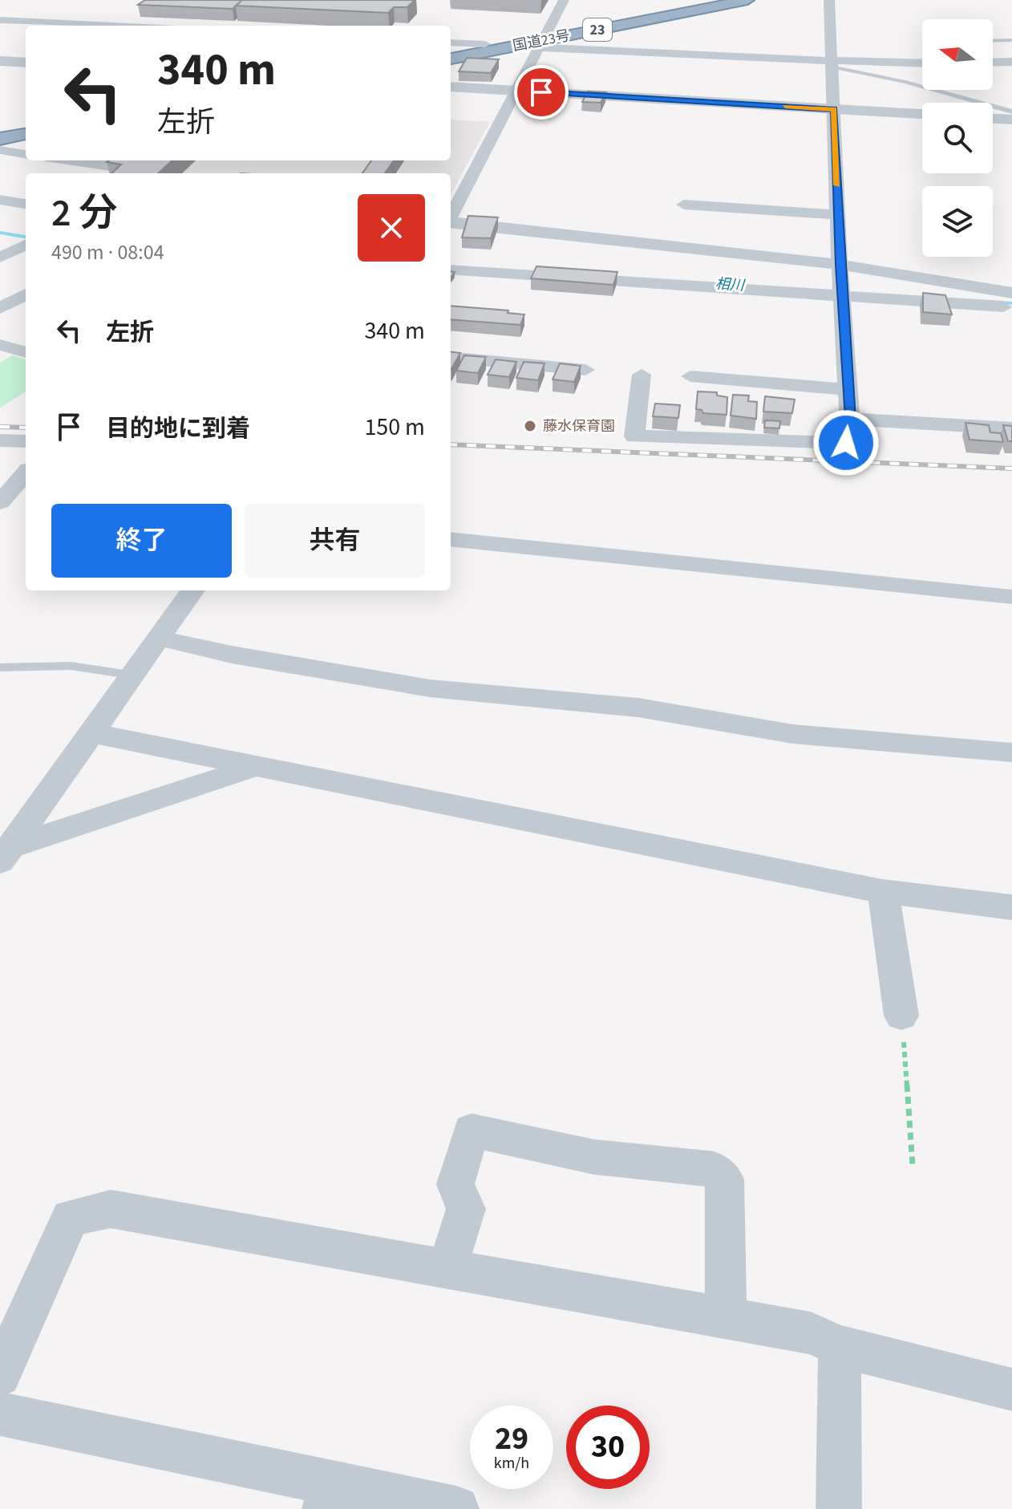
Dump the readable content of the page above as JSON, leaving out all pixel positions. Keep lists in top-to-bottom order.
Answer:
{
  "streets": {
    "highway": ["23", "国道23号"]
  },
  "water": ["相川"],
  "places": ["藤水保育園"],
  "north": "left",
  "page": {
    "turn": ["340 m", "左折"],
    "heading": ["2 分", "490 m · 08:04"],
    "list": [
      {
        "name": "左折",
        "value": "340 m"
      },
      {
        "name": "目的地に到着",
        "value": "150 m"
      }
    ],
    "buttons": ["終了", "共有"],
    "speed": "29 km/h",
    "limit": "30"
  }
}
